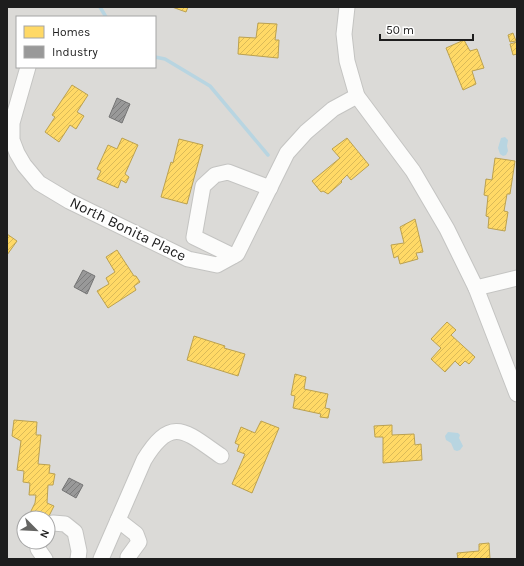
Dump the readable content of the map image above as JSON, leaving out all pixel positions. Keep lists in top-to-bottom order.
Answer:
{
  "streets": {
    "street": ["North Bonita Place"]
  },
  "legend": ["Homes", "Industry"],
  "scale_bar": "50 m",
  "north": "bottom right"
}
